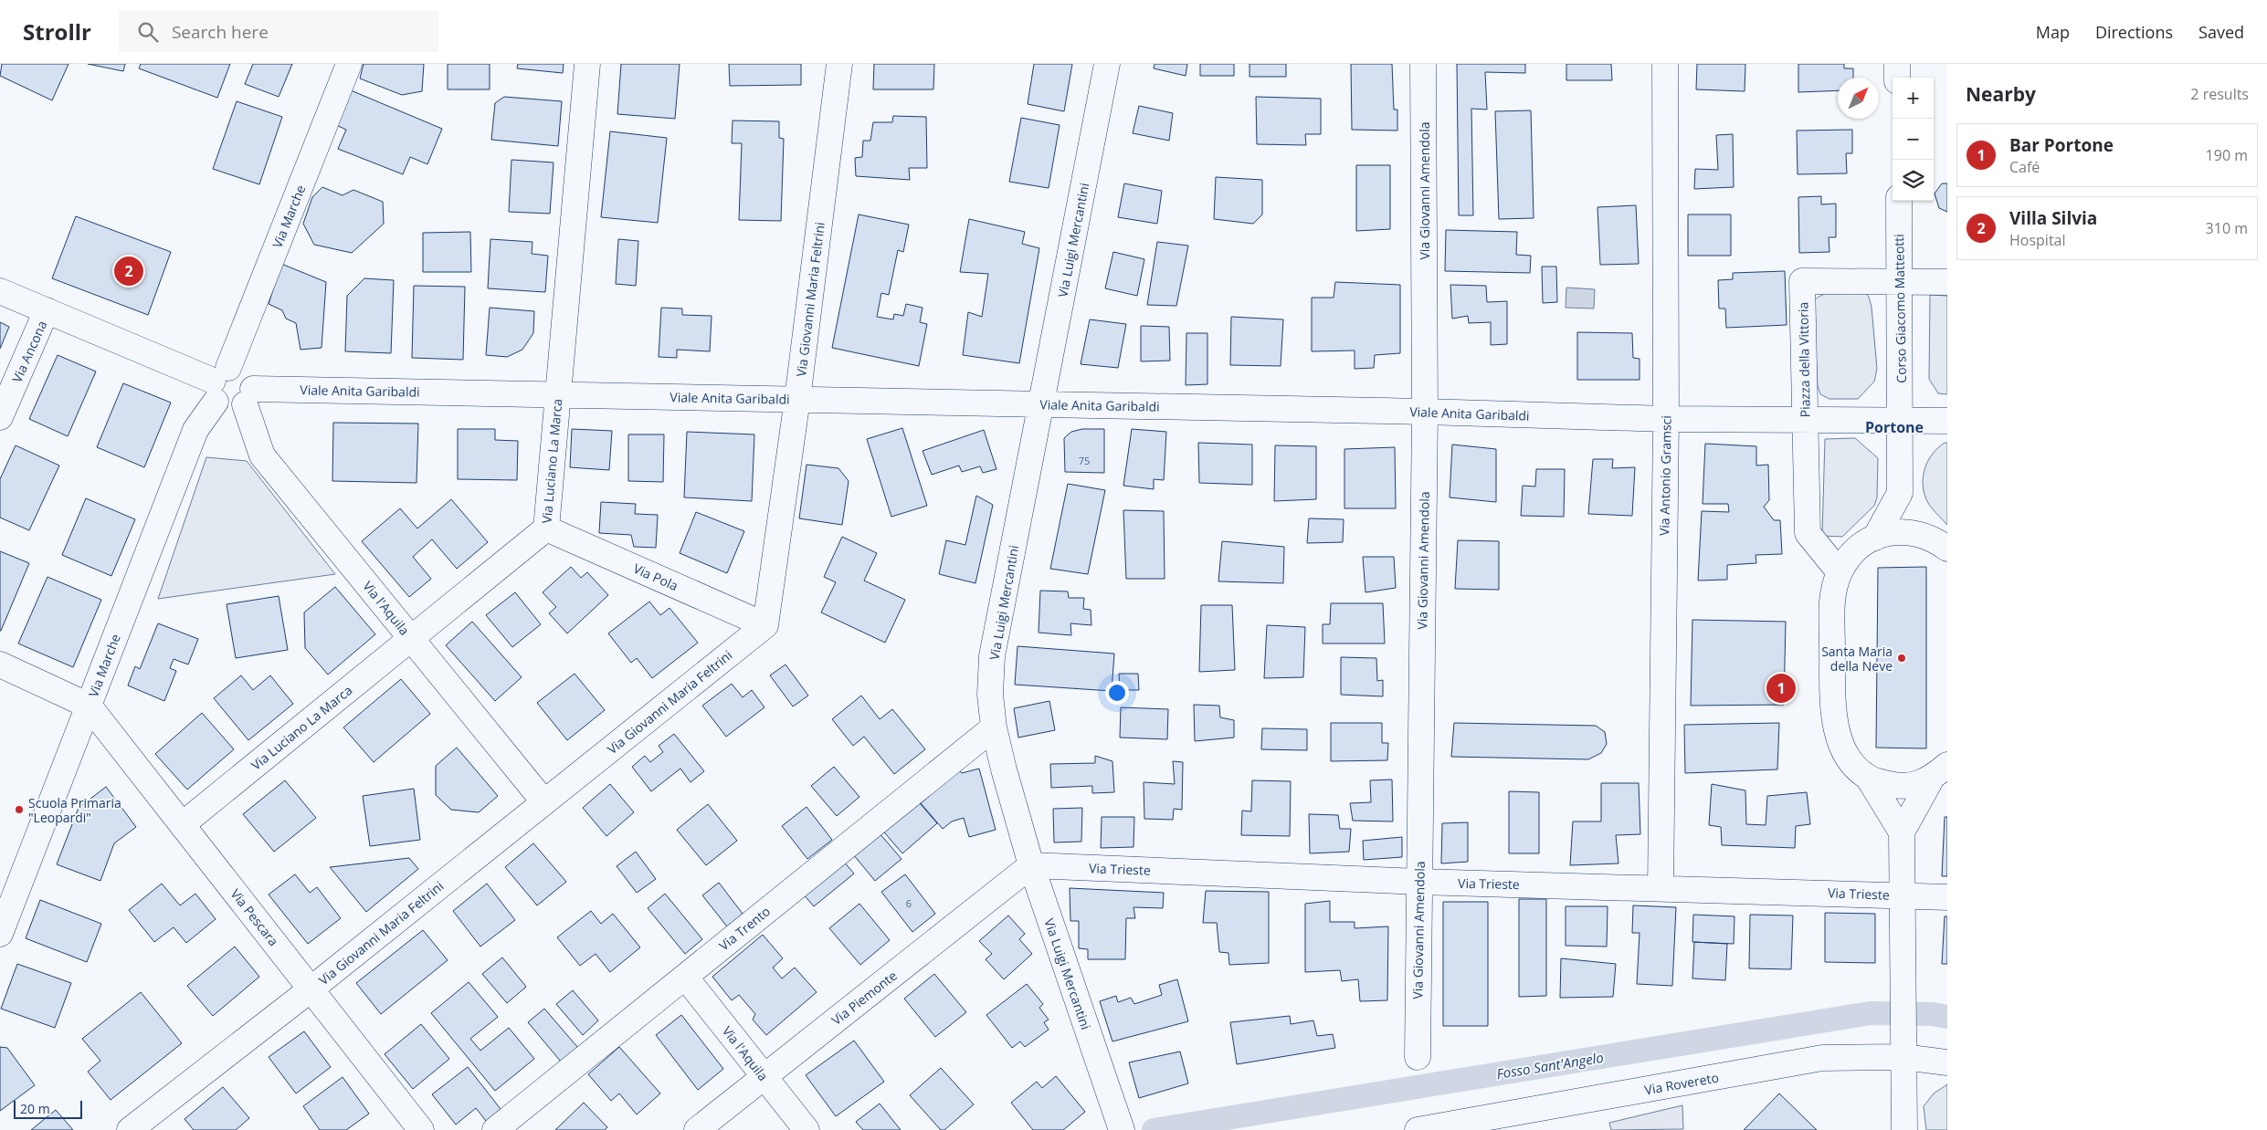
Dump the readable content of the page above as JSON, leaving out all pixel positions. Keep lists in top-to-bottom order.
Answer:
{
  "streets": {
    "street": [
      "Via Giovanni Amendola",
      "Via Marche",
      "Via Luigi Mercantini",
      "Via Giovanni Maria Feltrini",
      "Corso Giacomo Matteotti",
      "Via Ancona",
      "Piazza della Vittoria",
      "Viale Anita Garibaldi",
      "Via Luciano La Marca",
      "Via Antonio Gramsci",
      "Via Pola",
      "Via l'Aquila",
      "Via Trieste",
      "Via Pescara",
      "Via Trento",
      "Via Piemonte",
      "Via Rovereto"
    ]
  },
  "crossings": [
    ["Via Giovanni Amendola", "Viale Anita Garibaldi"],
    ["Via Giovanni Amendola", "Via Trieste"],
    ["Via Marche", "Viale Anita Garibaldi"],
    ["Via Marche", "Via l'Aquila"],
    ["Via Marche", "Via Pescara"],
    ["Via Luigi Mercantini", "Viale Anita Garibaldi"],
    ["Via Luigi Mercantini", "Via Trieste"],
    ["Via Luigi Mercantini", "Via Trento"],
    ["Via Luigi Mercantini", "Via Piemonte"],
    ["Via Giovanni Maria Feltrini", "Viale Anita Garibaldi"],
    ["Via Giovanni Maria Feltrini", "Via Pola"],
    ["Via Giovanni Maria Feltrini", "Via l'Aquila"],
    ["Via Giovanni Maria Feltrini", "Via Pescara"],
    ["Corso Giacomo Matteotti", "Piazza della Vittoria"],
    ["Corso Giacomo Matteotti", "Viale Anita Garibaldi"],
    ["Piazza della Vittoria", "Viale Anita Garibaldi"],
    ["Viale Anita Garibaldi", "Via Luciano La Marca"],
    ["Viale Anita Garibaldi", "Via Antonio Gramsci"],
    ["Viale Anita Garibaldi", "Via l'Aquila"],
    ["Via Luciano La Marca", "Via Pola"],
    ["Via Luciano La Marca", "Via l'Aquila"],
    ["Via Luciano La Marca", "Via Pescara"],
    ["Via Antonio Gramsci", "Via Trieste"],
    ["Via l'Aquila", "Via Trento"],
    ["Via l'Aquila", "Via Piemonte"],
    ["Via Trieste", "Via Piemonte"]
  ],
  "districts": ["Portone"],
  "water": ["Fosso Sant'Angelo"],
  "places": ["Santa Maria della Neve", "Scuola Primaria \"Leopardi\""],
  "house_numbers": ["75", "6"],
  "scale_bar": "20 m",
  "north": "top right",
  "page": {
    "header": "Strollr",
    "search": "Search here",
    "nav": ["Map", "Directions", "Saved"],
    "heading": ["Nearby", "2 results"],
    "map_buttons": ["+", "−"],
    "list": [
      {
        "mark": "1",
        "name": "Bar Portone",
        "note": "Café",
        "value": "190 m"
      },
      {
        "mark": "2",
        "name": "Villa Silvia",
        "note": "Hospital",
        "value": "310 m"
      }
    ],
    "pins": ["2", "1"],
    "scale": "20 m"
  }
}
